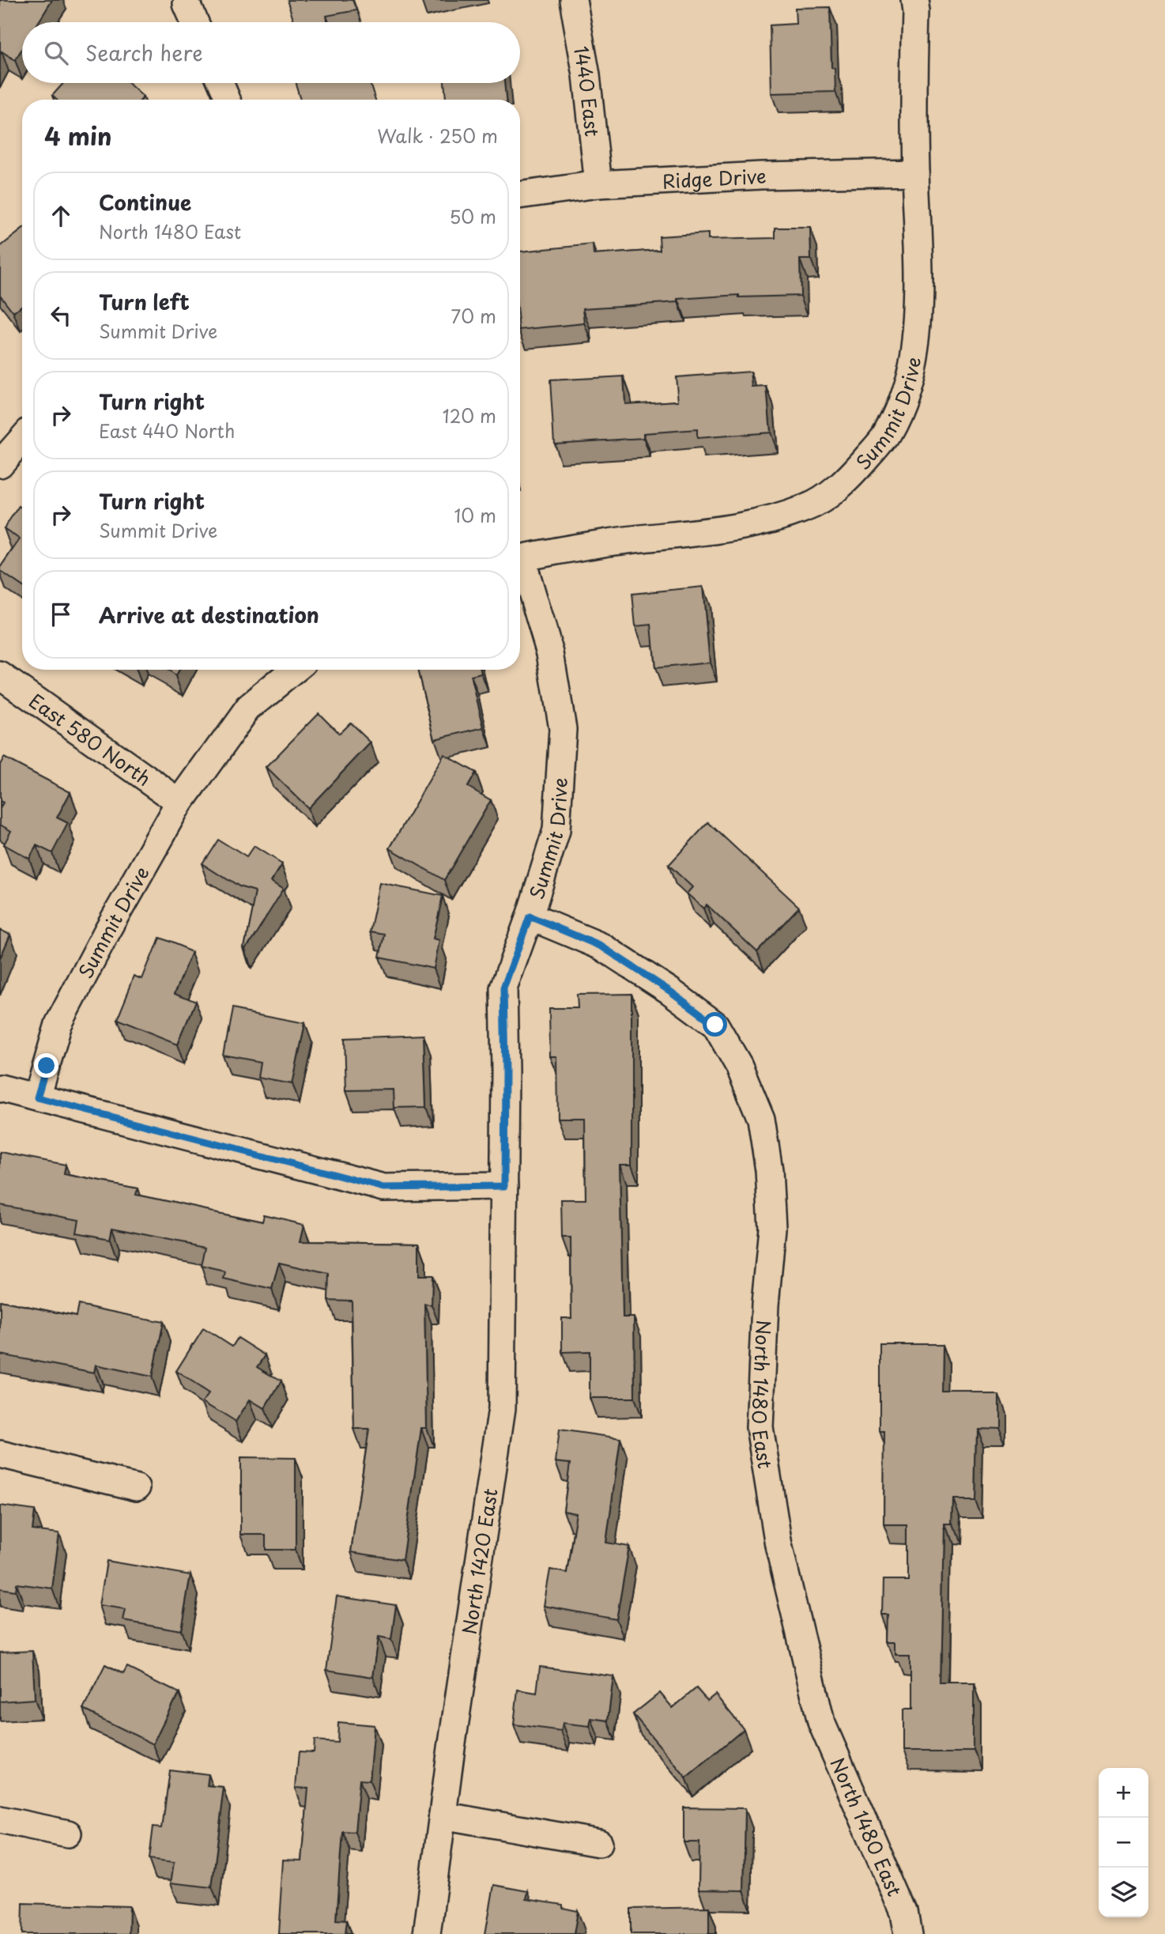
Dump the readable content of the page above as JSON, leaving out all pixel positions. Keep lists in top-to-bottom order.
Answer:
{
  "streets": {
    "street": [
      "1440 East",
      "Ridge Drive",
      "Summit Drive",
      "East 580 North",
      "North 1480 East",
      "North 1420 East"
    ]
  },
  "crossings": [
    ["1440 East", "Ridge Drive"],
    ["Ridge Drive", "Summit Drive"],
    ["Summit Drive", "East 580 North"],
    ["Summit Drive", "North 1480 East"],
    ["Summit Drive", "North 1420 East"]
  ],
  "page": {
    "search": "Search here",
    "heading": ["4 min", "Walk · 250 m"],
    "list": [
      ["Continue", "North 1480 East", "50 m"],
      ["Turn left", "Summit Drive", "70 m"],
      ["Turn right", "East 440 North", "120 m"],
      ["Turn right", "Summit Drive", "10 m"],
      "Arrive at destination"
    ],
    "map_buttons": ["+", "−"]
  }
}
